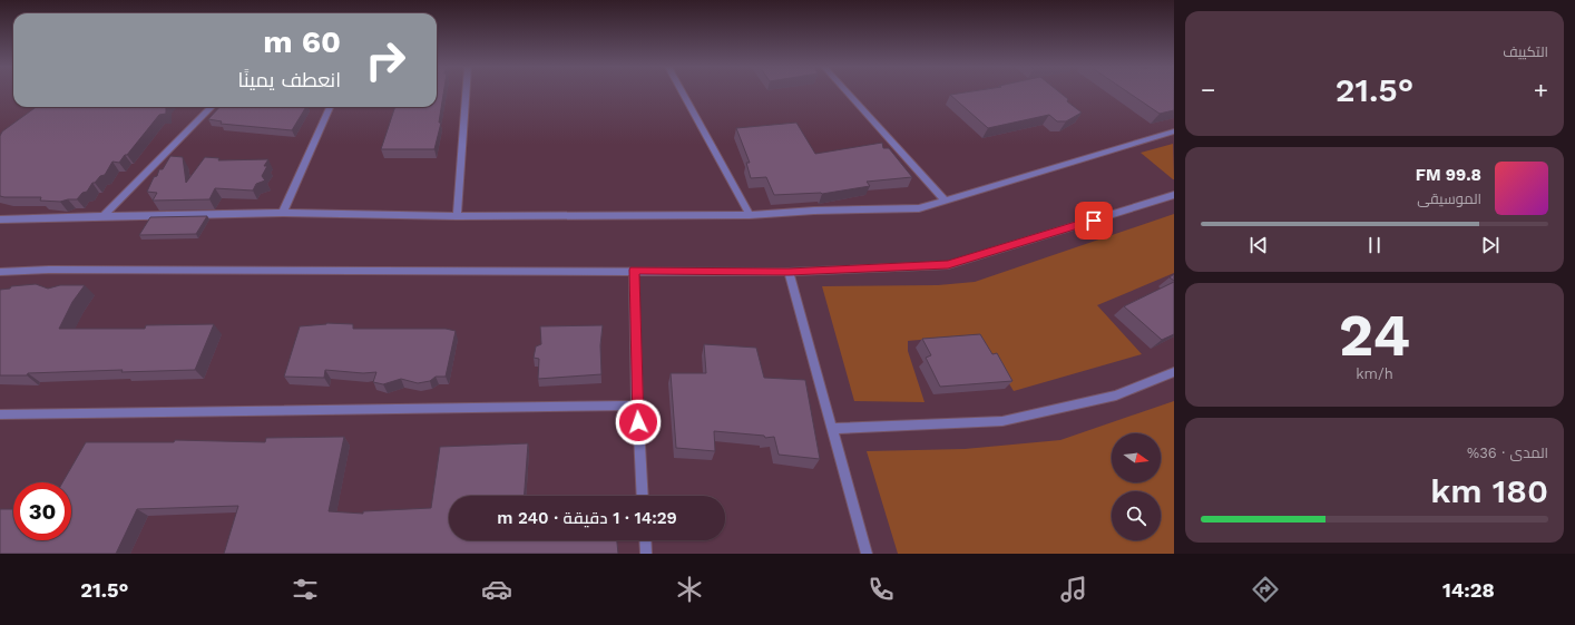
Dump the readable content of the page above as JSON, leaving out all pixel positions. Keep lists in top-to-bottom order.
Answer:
{
  "north": "right",
  "page": {
    "tile": [
      "التكييف",
      ["24", "km/h"],
      ["المدى · 36%", "180 km"]
    ],
    "turn": ["60 m", "انعطف يمينًا"],
    "heat": ["−", "21.5°", "+"],
    "song": ["99.8 FM", "الموسيقى"],
    "limit": "30",
    "trip": "14:29 · 1 دقيقة · 240 m",
    "tabs": ["14:28", "21.5°"]
  }
}
